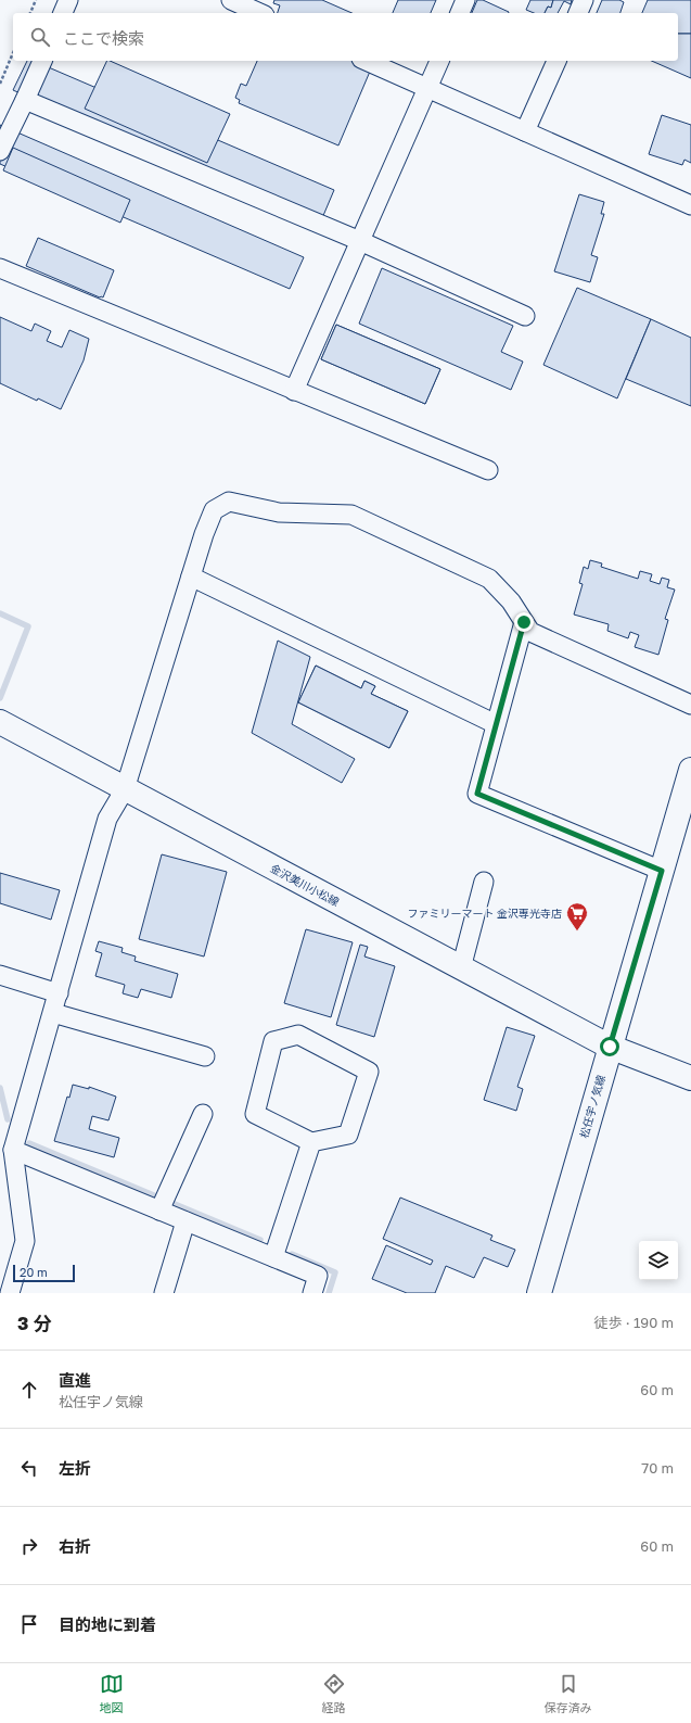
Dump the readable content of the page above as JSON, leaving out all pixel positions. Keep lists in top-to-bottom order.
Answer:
{
  "streets": {
    "main road": ["金沢美川小松線", "松任宇ノ気線"]
  },
  "crossings": [
    ["金沢美川小松線", "松任宇ノ気線"]
  ],
  "places": {
    "supermarket": ["ファミリーマート 金沢専光寺店"]
  },
  "scale_bar": "20 m",
  "page": {
    "search": "ここで検索",
    "scale": "20 m",
    "heading": ["3 分", "徒歩 · 190 m"],
    "list": [
      ["直進", "松任宇ノ気線", "60 m"],
      ["左折", "70 m"],
      ["右折", "60 m"],
      "目的地に到着"
    ],
    "nav": ["地図", "経路", "保存済み"]
  }
}
